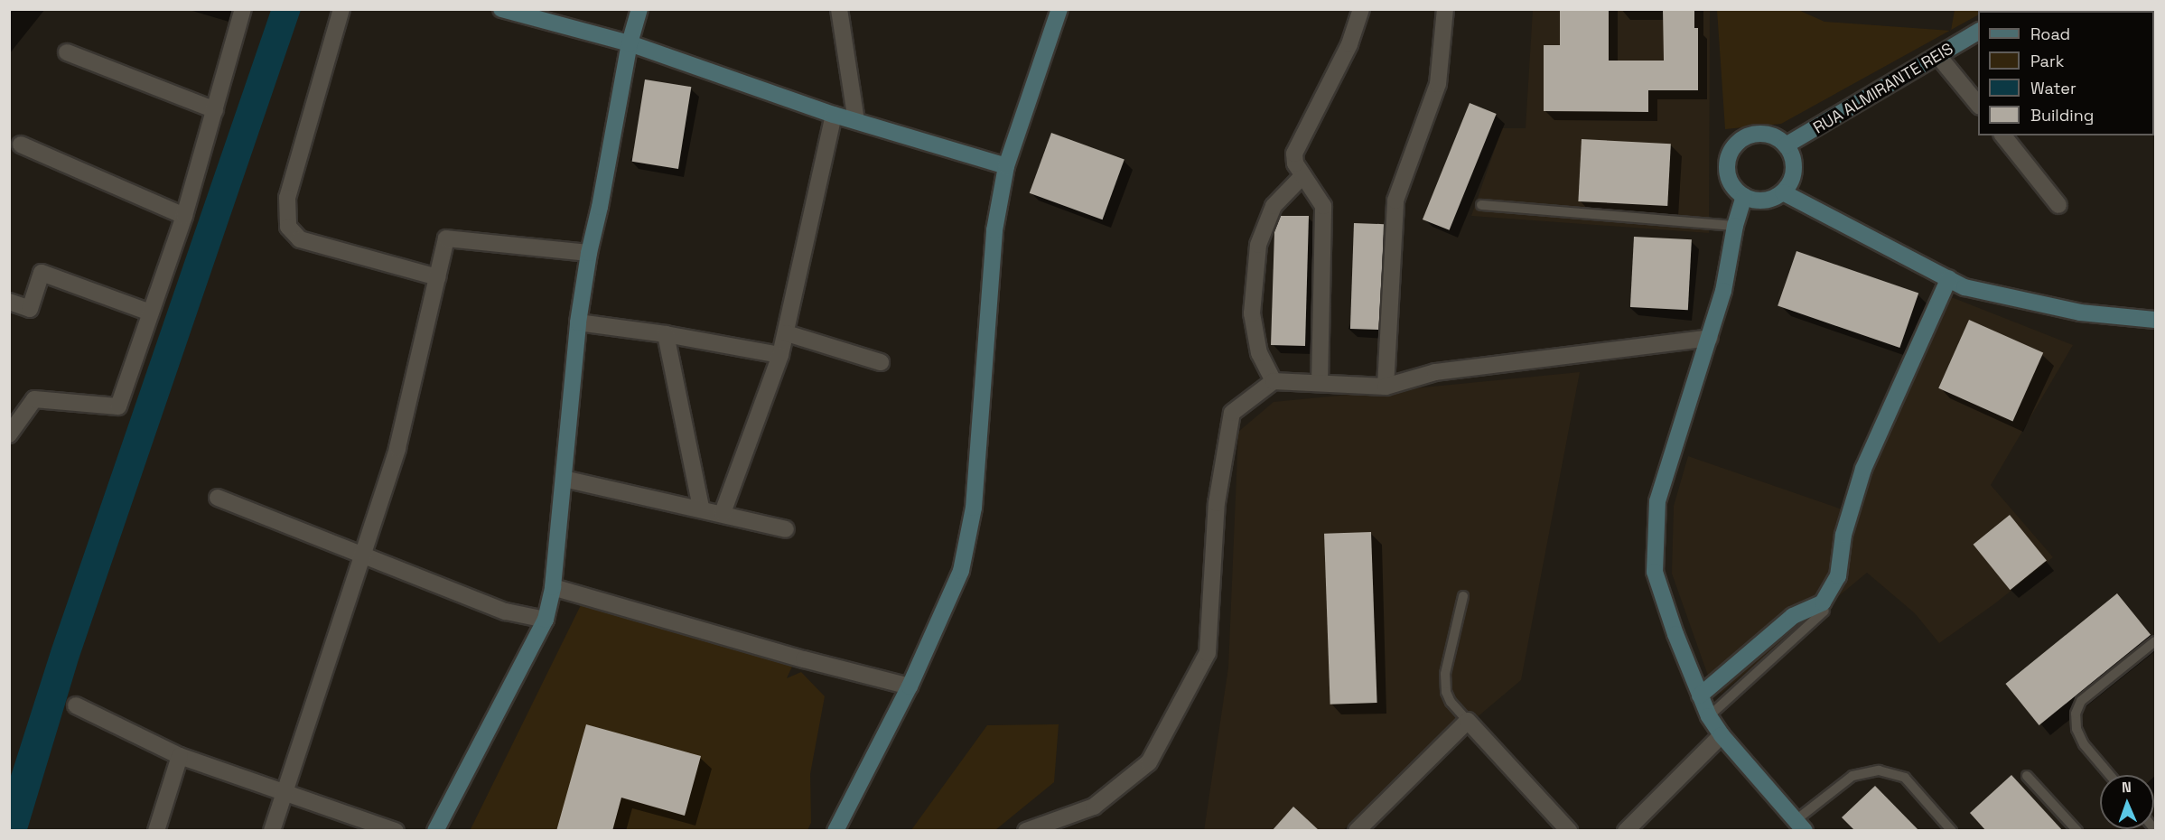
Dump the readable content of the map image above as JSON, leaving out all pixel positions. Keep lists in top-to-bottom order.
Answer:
{
  "streets": {
    "main road": ["RUA ALMIRANTE REIS"]
  },
  "legend": [
    "Road",
    "Park",
    "Water",
    "Building"
  ],
  "north": "top"
}
